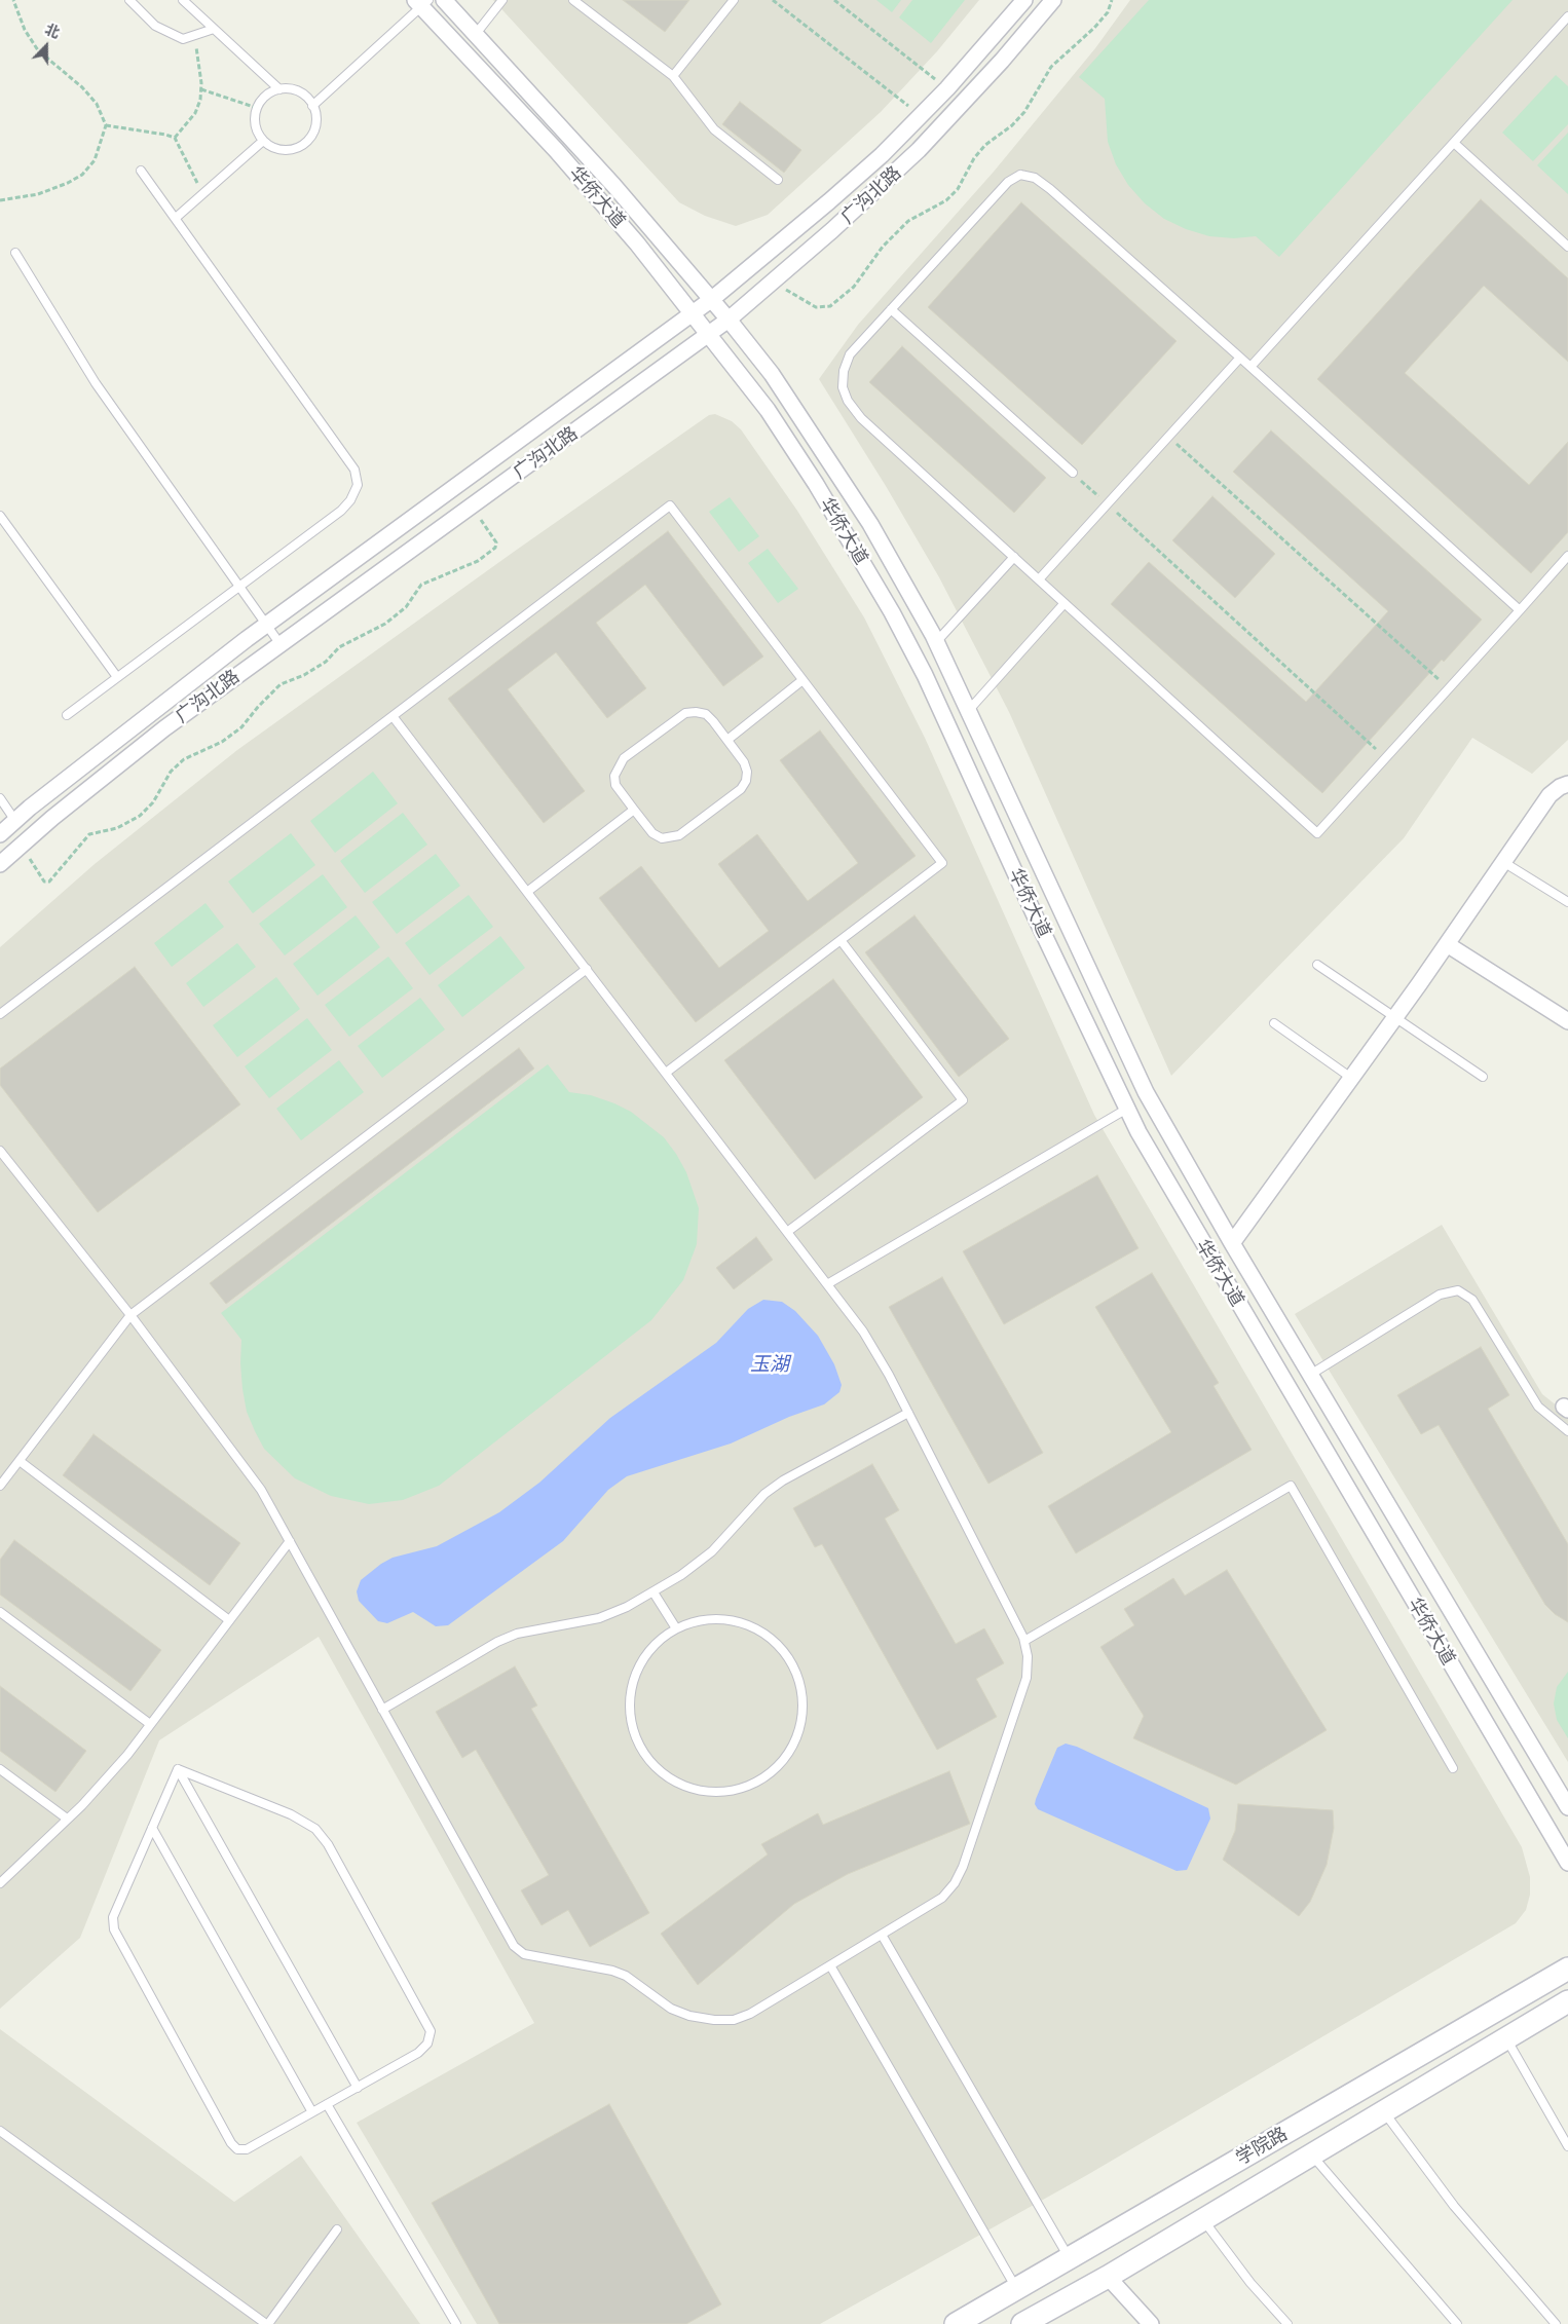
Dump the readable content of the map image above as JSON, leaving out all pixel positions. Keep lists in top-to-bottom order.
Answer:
{
  "streets": {
    "main road": ["学院路"],
    "street": ["广沟北路", "华侨大道"]
  },
  "crossings": [
    ["广沟北路", "华侨大道"]
  ],
  "water": ["玉湖"],
  "north": "top"
}
